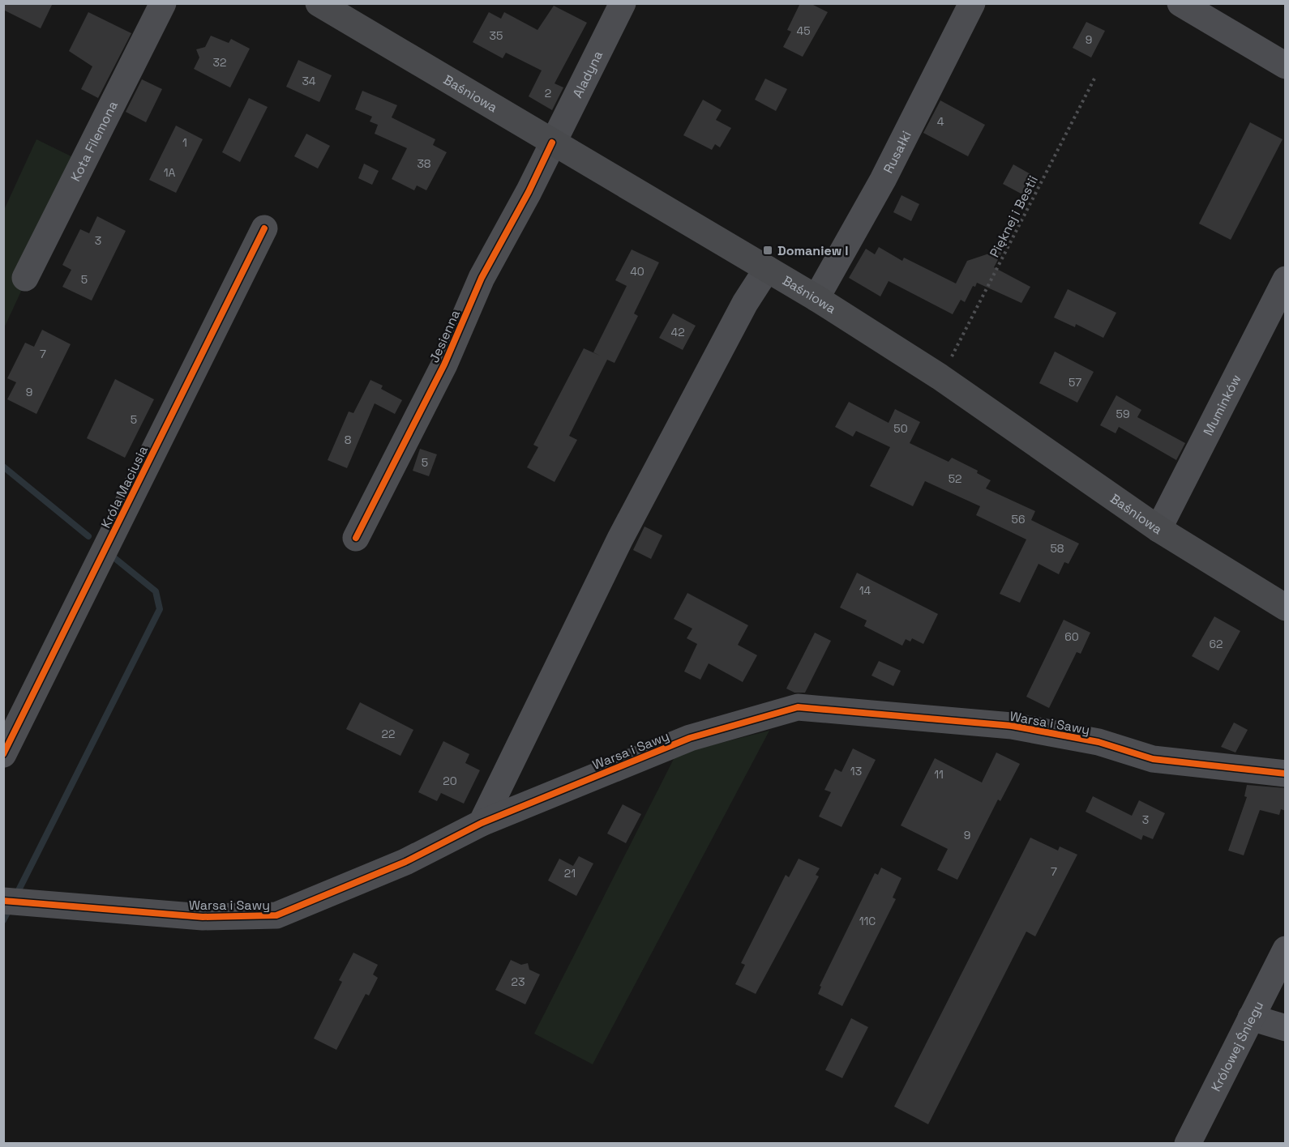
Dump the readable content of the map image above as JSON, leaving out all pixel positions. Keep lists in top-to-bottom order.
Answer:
{
  "streets": {
    "main road": ["Baśniowa"],
    "street": [
      "Aladyna",
      "Kota Filemona",
      "Rusałki",
      "Jesienna",
      "Muminków",
      "Króla Maciusia",
      "Warsa i Sawy",
      "Królowej Śniegu"
    ],
    "path": ["Pięknej i Bestii"]
  },
  "crossings": [
    ["Aladyna", "Baśniowa"],
    ["Aladyna", "Jesienna"],
    ["Baśniowa", "Rusałki"],
    ["Baśniowa", "Jesienna"],
    ["Baśniowa", "Muminków"]
  ],
  "places": {
    "transit": ["Domaniew I"]
  },
  "house_numbers": [
    "45",
    "35",
    "9",
    "32",
    "34",
    "2",
    "4",
    "1",
    "38",
    "1A",
    "3",
    "40",
    "5",
    "42",
    "7",
    "57",
    "9",
    "59",
    "5",
    "50",
    "8",
    "5",
    "52",
    "56",
    "58",
    "14",
    "60",
    "62",
    "22",
    "13",
    "11",
    "20",
    "3",
    "9",
    "7",
    "21",
    "11C",
    "23"
  ]
}
